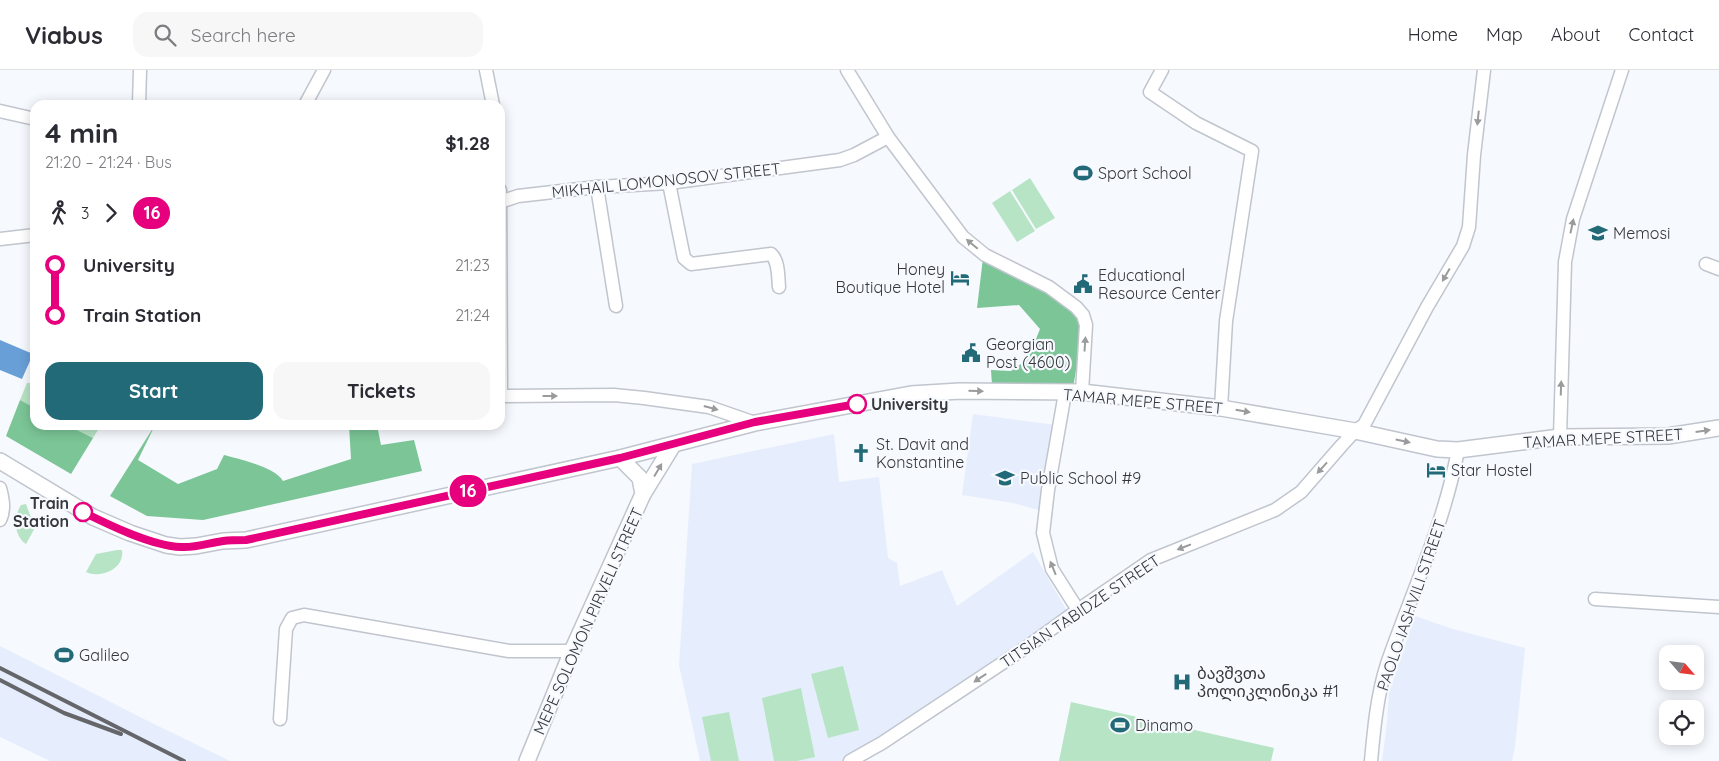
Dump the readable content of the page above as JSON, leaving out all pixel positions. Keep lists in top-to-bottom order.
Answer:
{
  "streets": {
    "main road": ["TAMAR MEPE STREET", "MEPE SOLOMON PIRVELI STREET"],
    "street": ["MIKHAIL LOMONOSOV STREET", "PAOLO IASHVILI STREET", "TITSIAN TABIDZE STREET"]
  },
  "crossings": [
    ["TAMAR MEPE STREET", "PAOLO IASHVILI STREET"],
    ["TAMAR MEPE STREET", "TITSIAN TABIDZE STREET"],
    ["TAMAR MEPE STREET", "MEPE SOLOMON PIRVELI STREET"]
  ],
  "one_way": ["TAMAR MEPE STREET", "TITSIAN TABIDZE STREET"],
  "places": {
    "sports": ["Sport School", "Galileo", "Dinamo"],
    "school or university": ["Memosi", "Public School #9"],
    "hotel": ["Honey Boutique Hotel", "Star Hostel"],
    "public building": ["Educational Resource Center", "Georgian Post (4600)"],
    "other": ["University", "Train Station"],
    "church": ["St. Davit and Konstantine"],
    "hospital": ["ბავშვთა პოლიკლინიკა #1"]
  },
  "lines": ["bus line 16"],
  "north": "bottom right",
  "page": {
    "header": "Viabus",
    "search": "Search here",
    "nav": [
      "Home",
      "Map",
      "About",
      "Contact"
    ],
    "on_map": "16",
    "heading": ["4 min", "21:20 – 21:24 · Bus", "$1.28"],
    "legs": ["3", "16"],
    "list": [
      {
        "name": "University",
        "value": "21:23"
      },
      {
        "name": "Train Station",
        "value": "21:24"
      }
    ],
    "buttons": ["Start", "Tickets"]
  }
}
